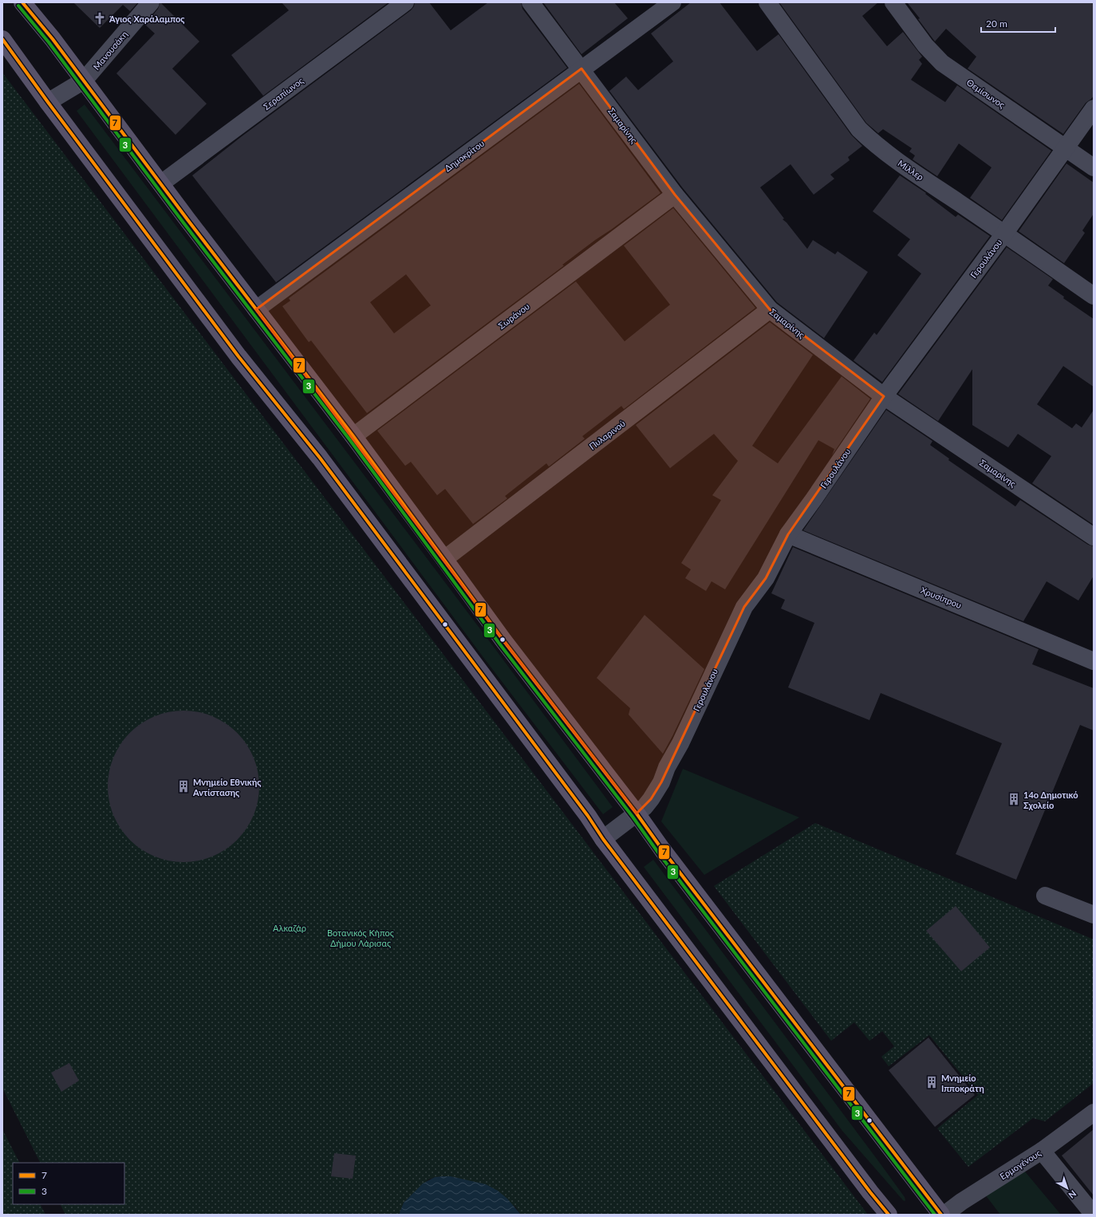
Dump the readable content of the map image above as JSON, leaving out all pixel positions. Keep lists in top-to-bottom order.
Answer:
{
  "streets": {
    "street": [
      "Μανουσάκη",
      "Σεραπίωνος",
      "Θεμίσωνος",
      "Σαμαρίνης",
      "Δημοκρίτου",
      "Μίλλερ",
      "Γερουλάνου",
      "Σωράνου",
      "Πυλαρινού",
      "Χρυσίπpου",
      "Ερμογένους"
    ]
  },
  "crossings": [
    ["Θεμίσωνος", "Γερουλάνου"],
    ["Σαμαρίνης", "Δημοκρίτου"],
    ["Σαμαρίνης", "Γερουλάνου"],
    ["Σαμαρίνης", "Σωράνου"],
    ["Σαμαρίνης", "Πυλαρινού"],
    ["Μίλλερ", "Γερουλάνου"],
    ["Γερουλάνου", "Χρυσίπpου"]
  ],
  "parks": ["Αλκαζάρ", "Βοτανικός Κήπος Δήμου Λάρισας"],
  "places": {
    "church": ["Άγιος Χαράλαμπος"],
    "building": ["Μνημείο Εθνικής Αντίστασης", "14ο Δημοτικό Σχολείο", "Μνημείο Ιπποκράτη"]
  },
  "lines": ["transit line 7", "transit line 3"],
  "legend": ["7", "3"],
  "scale_bar": "20 m",
  "north": "bottom right"
}
